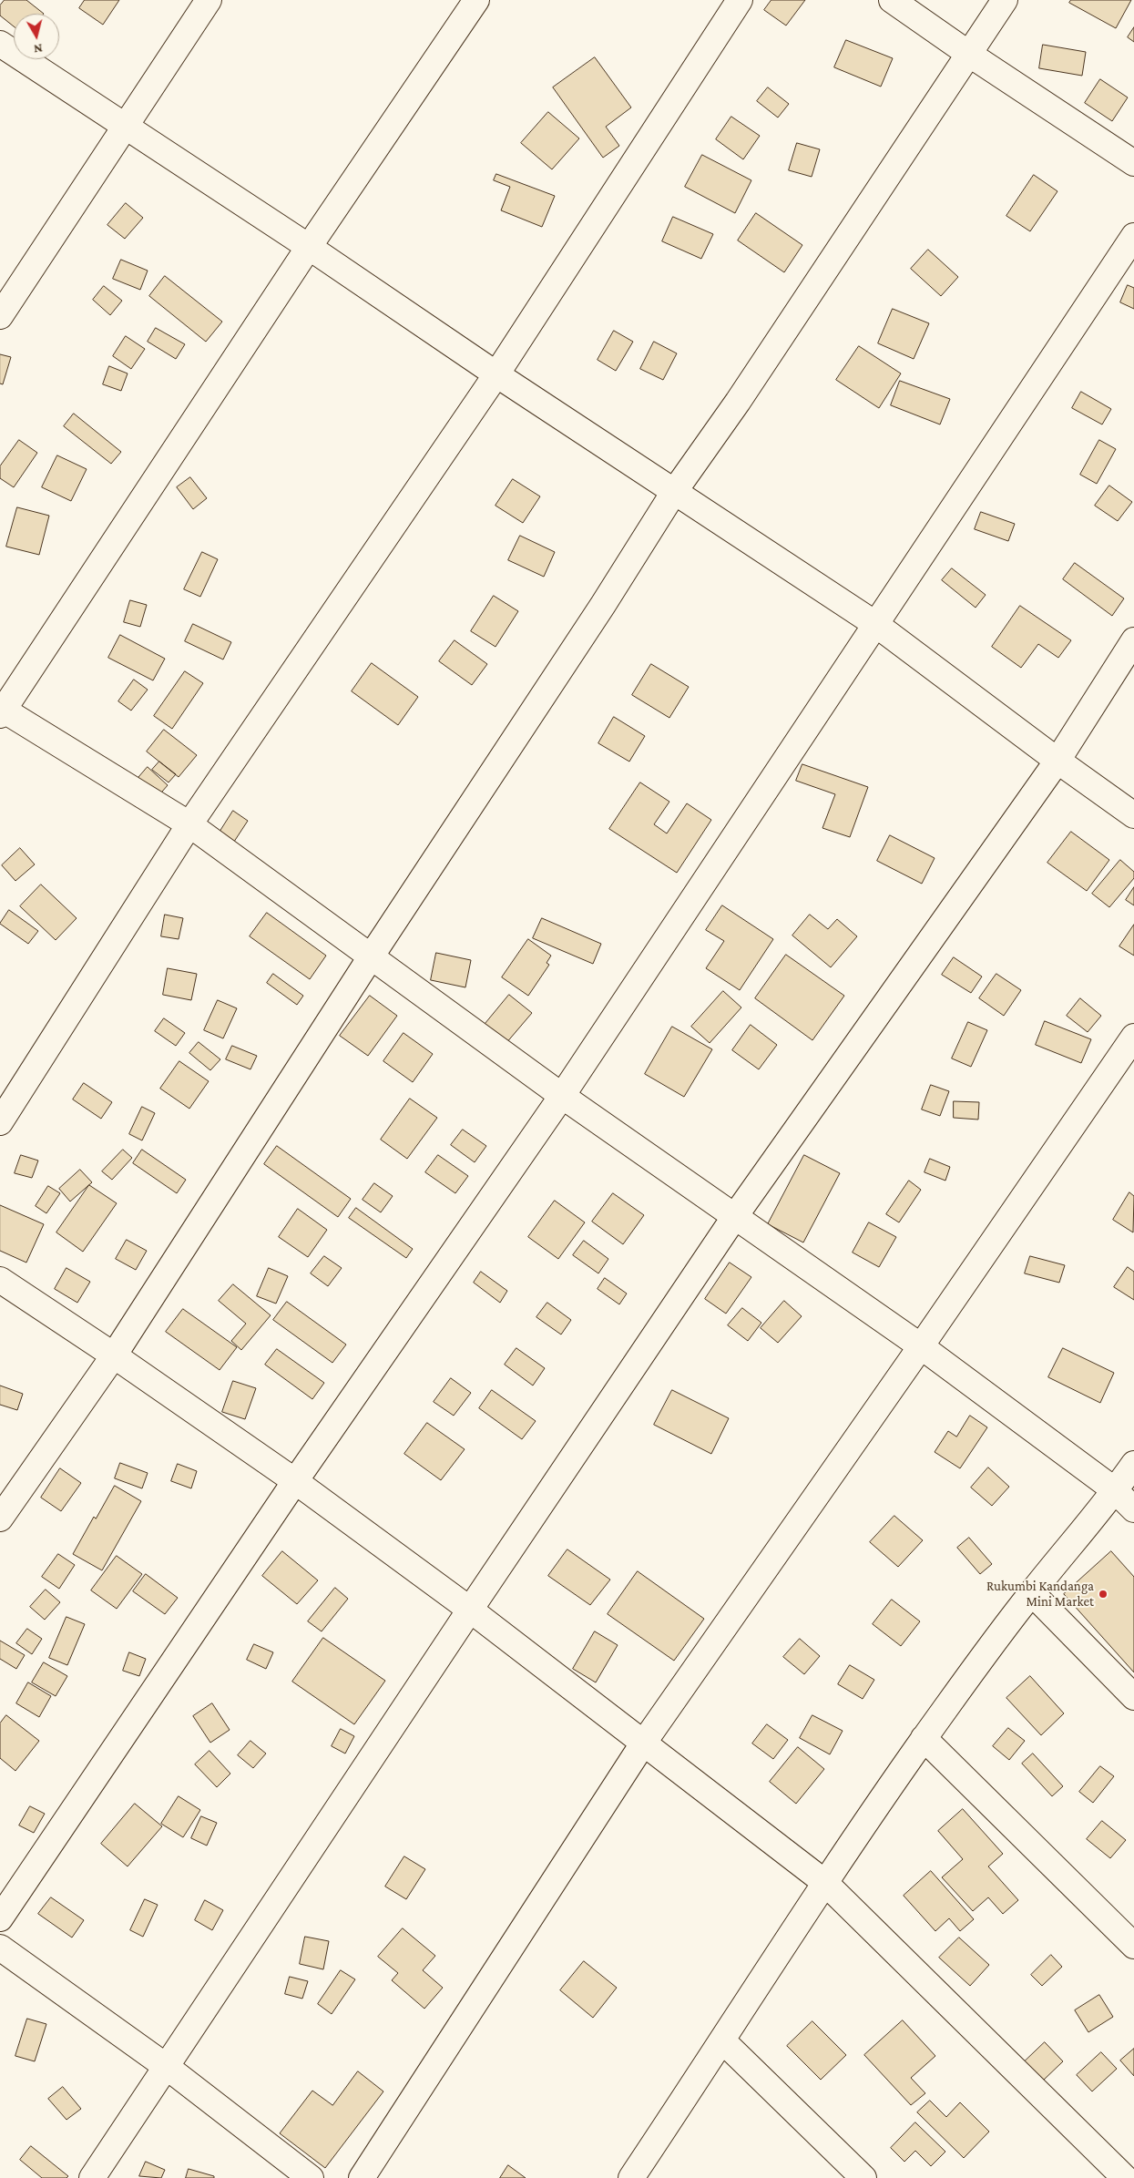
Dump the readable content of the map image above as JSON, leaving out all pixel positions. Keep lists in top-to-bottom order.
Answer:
{
  "places": ["Rukumbi Kandanga Mini Market"],
  "north": "bottom"
}
